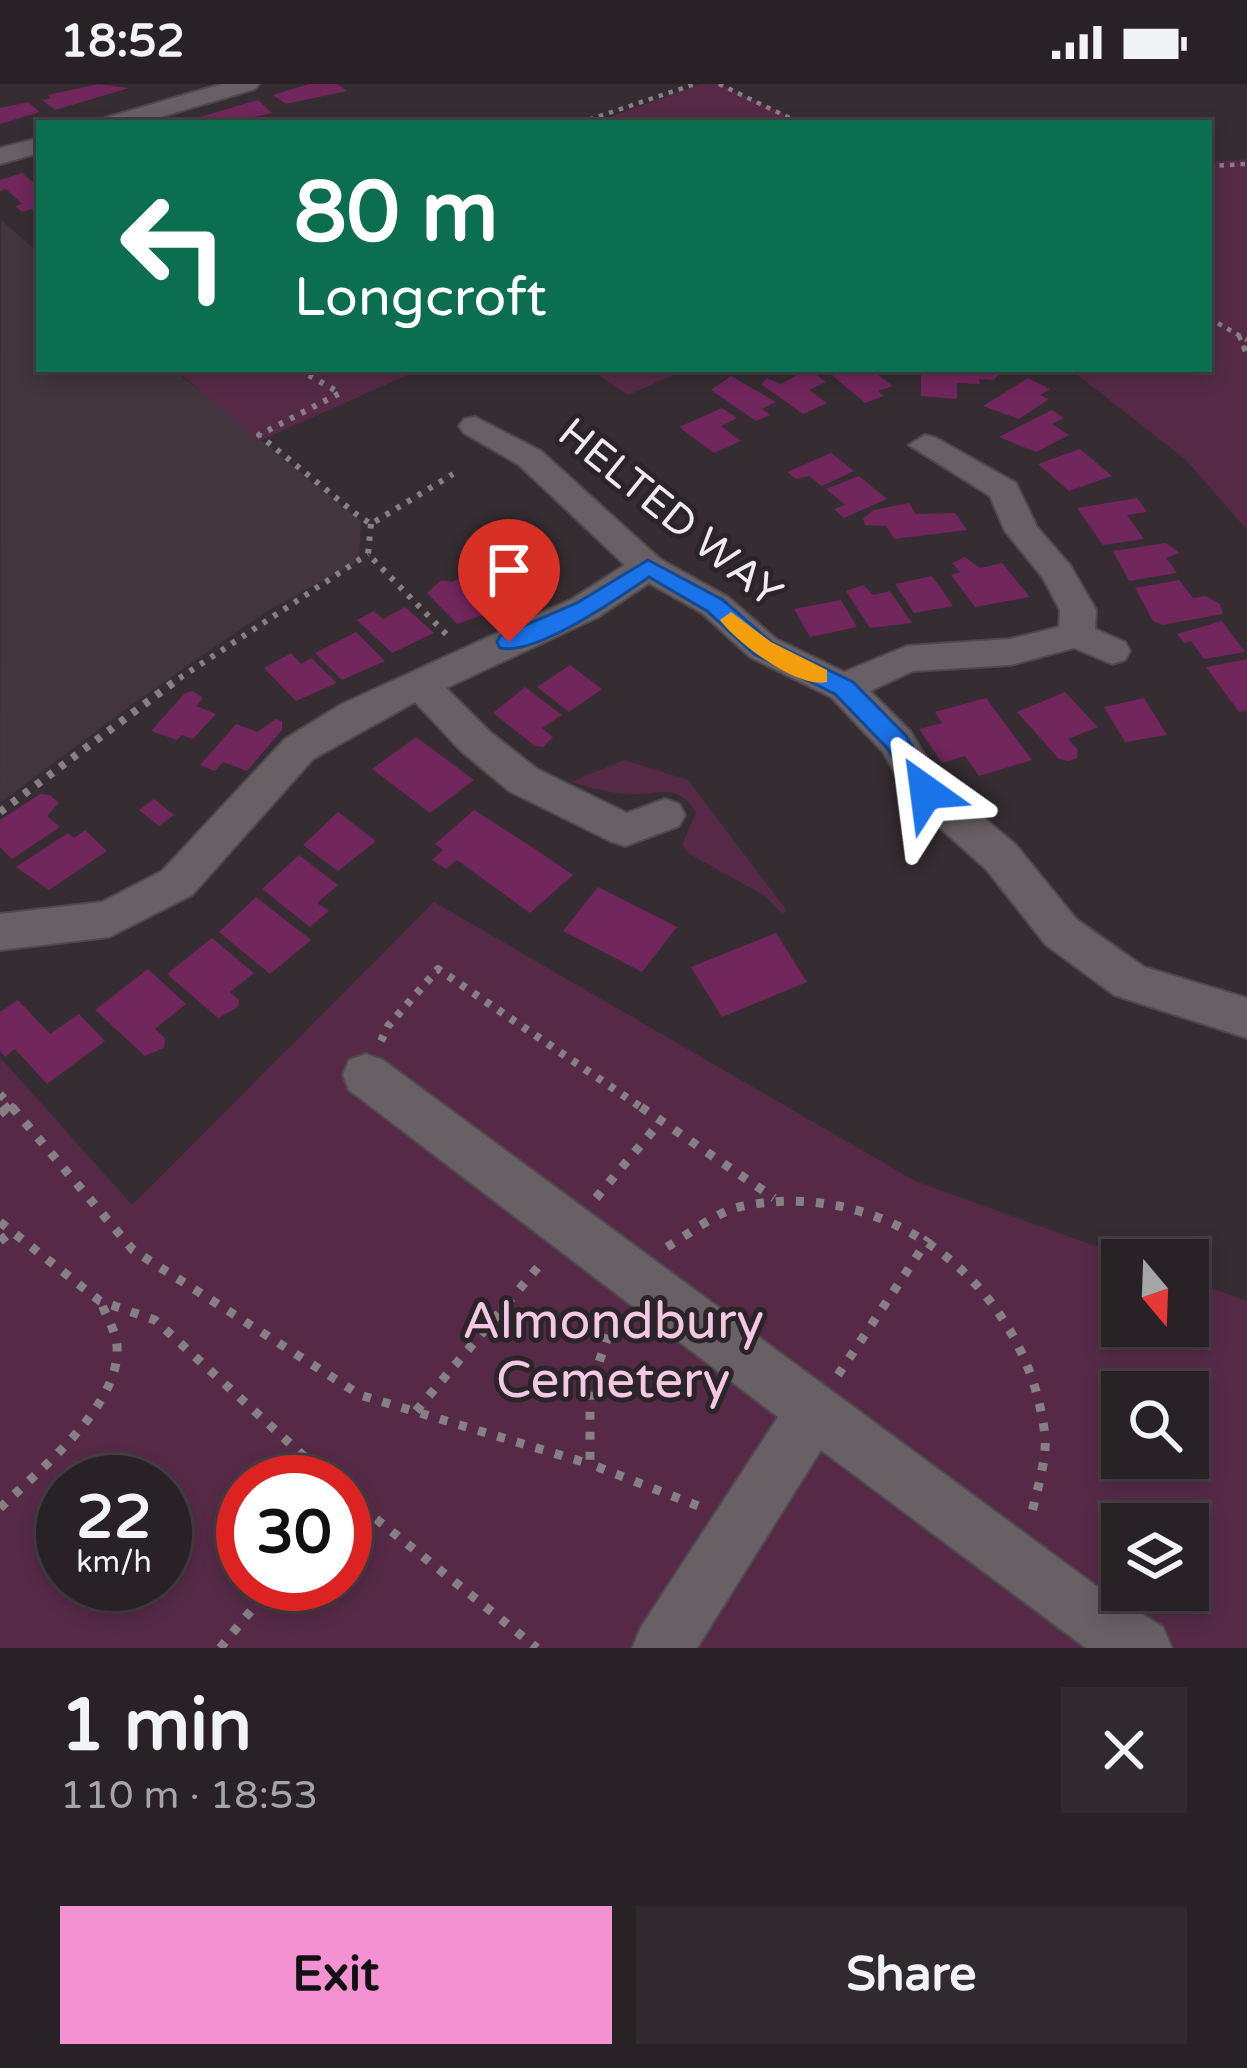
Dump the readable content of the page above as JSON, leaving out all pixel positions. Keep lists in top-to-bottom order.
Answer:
{
  "streets": {
    "street": ["HELTED WAY"]
  },
  "parks": ["Almondbury Cemetery"],
  "north": "bottom",
  "page": {
    "status": "18:52",
    "turn": ["80 m", "Longcroft"],
    "speed": "22 km/h",
    "limit": "30",
    "heading": ["1 min", "110 m · 18:53"],
    "buttons": ["Exit", "Share"]
  }
}
